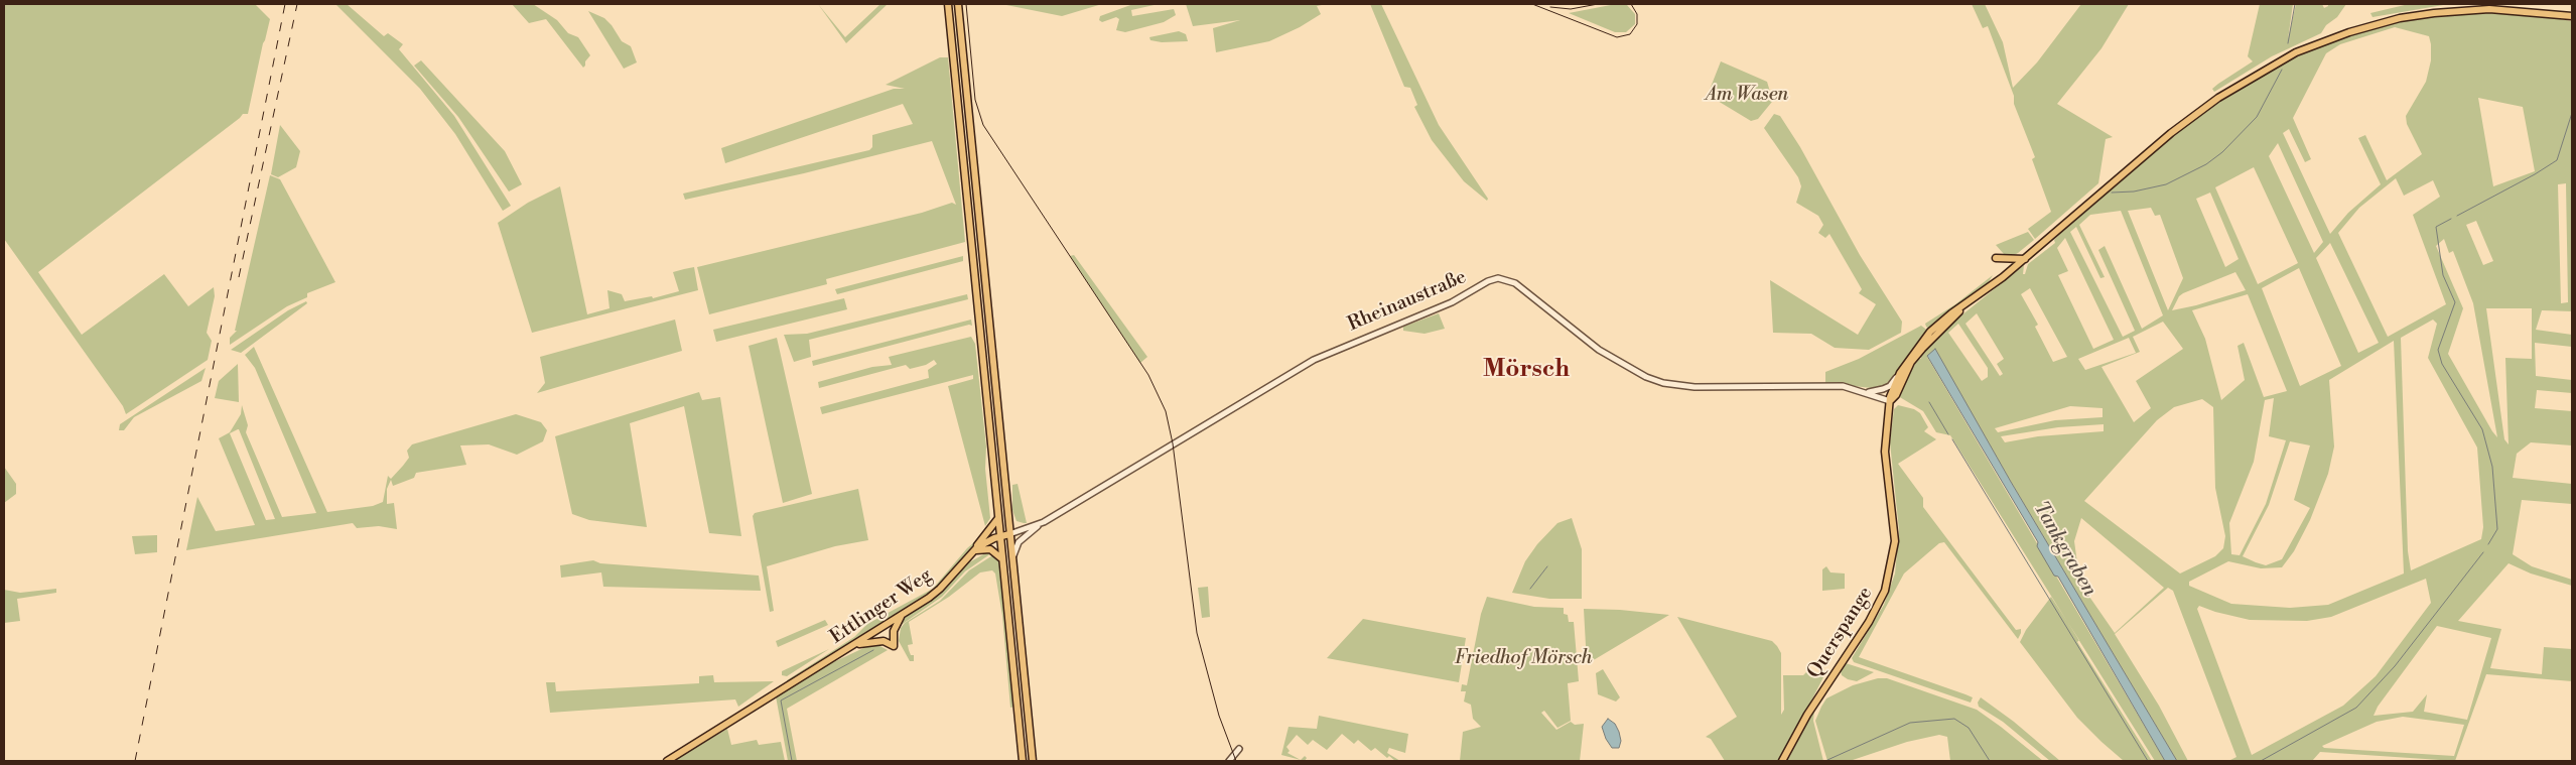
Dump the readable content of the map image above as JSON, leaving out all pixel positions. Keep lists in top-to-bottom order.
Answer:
{
  "streets": {
    "main road": ["Ettlinger Weg", "Querspange"],
    "street": ["Rheinaustraße"]
  },
  "crossings": [
    ["Rheinaustraße", "Ettlinger Weg"],
    ["Rheinaustraße", "Querspange"]
  ],
  "districts": ["Mörsch"],
  "water": ["Tankgraben"],
  "parks": ["Am Wasen", "Friedhof Mörsch"]
}
